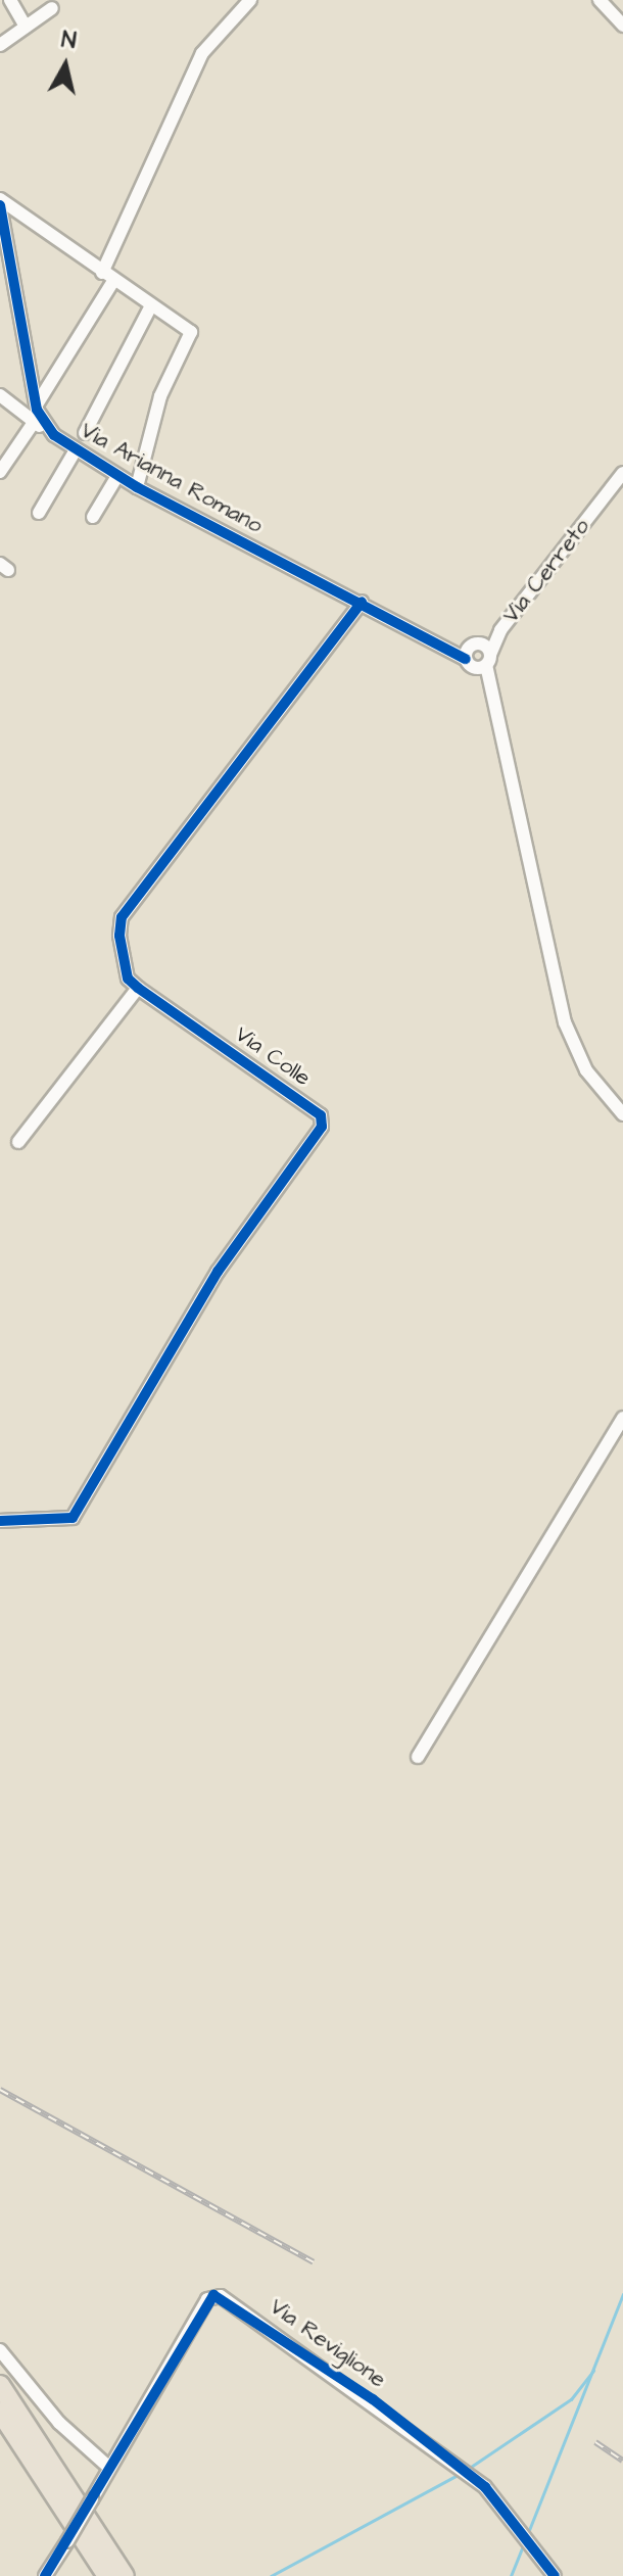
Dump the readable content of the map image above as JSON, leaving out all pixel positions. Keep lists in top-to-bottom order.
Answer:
{
  "streets": {
    "street": [
      "Via Arianna Romano",
      "Via Cerreto",
      "Via Colle",
      "Via Reviglione"
    ]
  },
  "crossings": [
    ["Via Arianna Romano", "Via Cerreto"]
  ],
  "north": "top"
}
